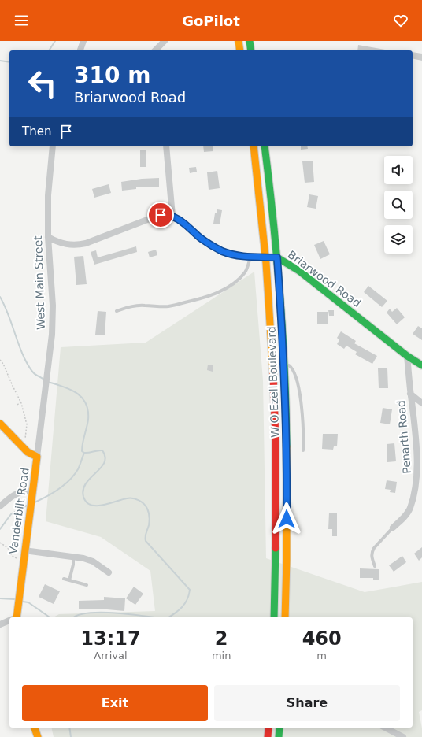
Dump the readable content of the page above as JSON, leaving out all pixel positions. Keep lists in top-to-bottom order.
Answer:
{
  "streets": {
    "main road": ["Briarwood Road", "W O Ezell Boulevard", "Vanderbilt Road"],
    "street": ["West Main Street", "Penarth Road"]
  },
  "crossings": [
    ["Briarwood Road", "W O Ezell Boulevard"],
    ["Briarwood Road", "Penarth Road"],
    ["West Main Street", "Vanderbilt Road"]
  ],
  "page": {
    "header": "GoPilot",
    "turn": ["310 m", "Briarwood Road"],
    "then": "Then",
    "eta": [
      "13:17",
      "Arrival",
      "2",
      "min",
      "460",
      "m"
    ],
    "buttons": ["Exit", "Share"]
  }
}
